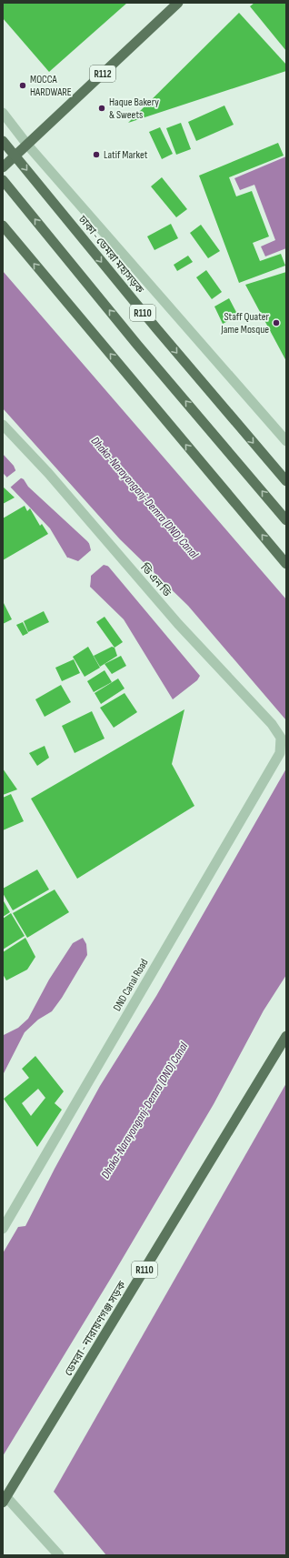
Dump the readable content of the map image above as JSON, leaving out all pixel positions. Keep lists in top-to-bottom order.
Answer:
{
  "streets": {
    "main road": [
      "R112",
      "ঢাকা - ডেমরা মহাসড়ক",
      "R110",
      "ডেমরা - নারায়ণগঞ্জ সড়ক"
    ],
    "street": ["ডি এন ডি", "DND Canal Road"]
  },
  "crossings": [
    ["ডি এন ডি", "DND Canal Road"]
  ],
  "water": ["Dhaka-Narayongonj-Demra (DND) Canal"],
  "places": [
    "MOCCA HARDWARE",
    "Haque Bakery & Sweets",
    "Latif Market",
    "Staff Quater Jame Mosque"
  ]
}
